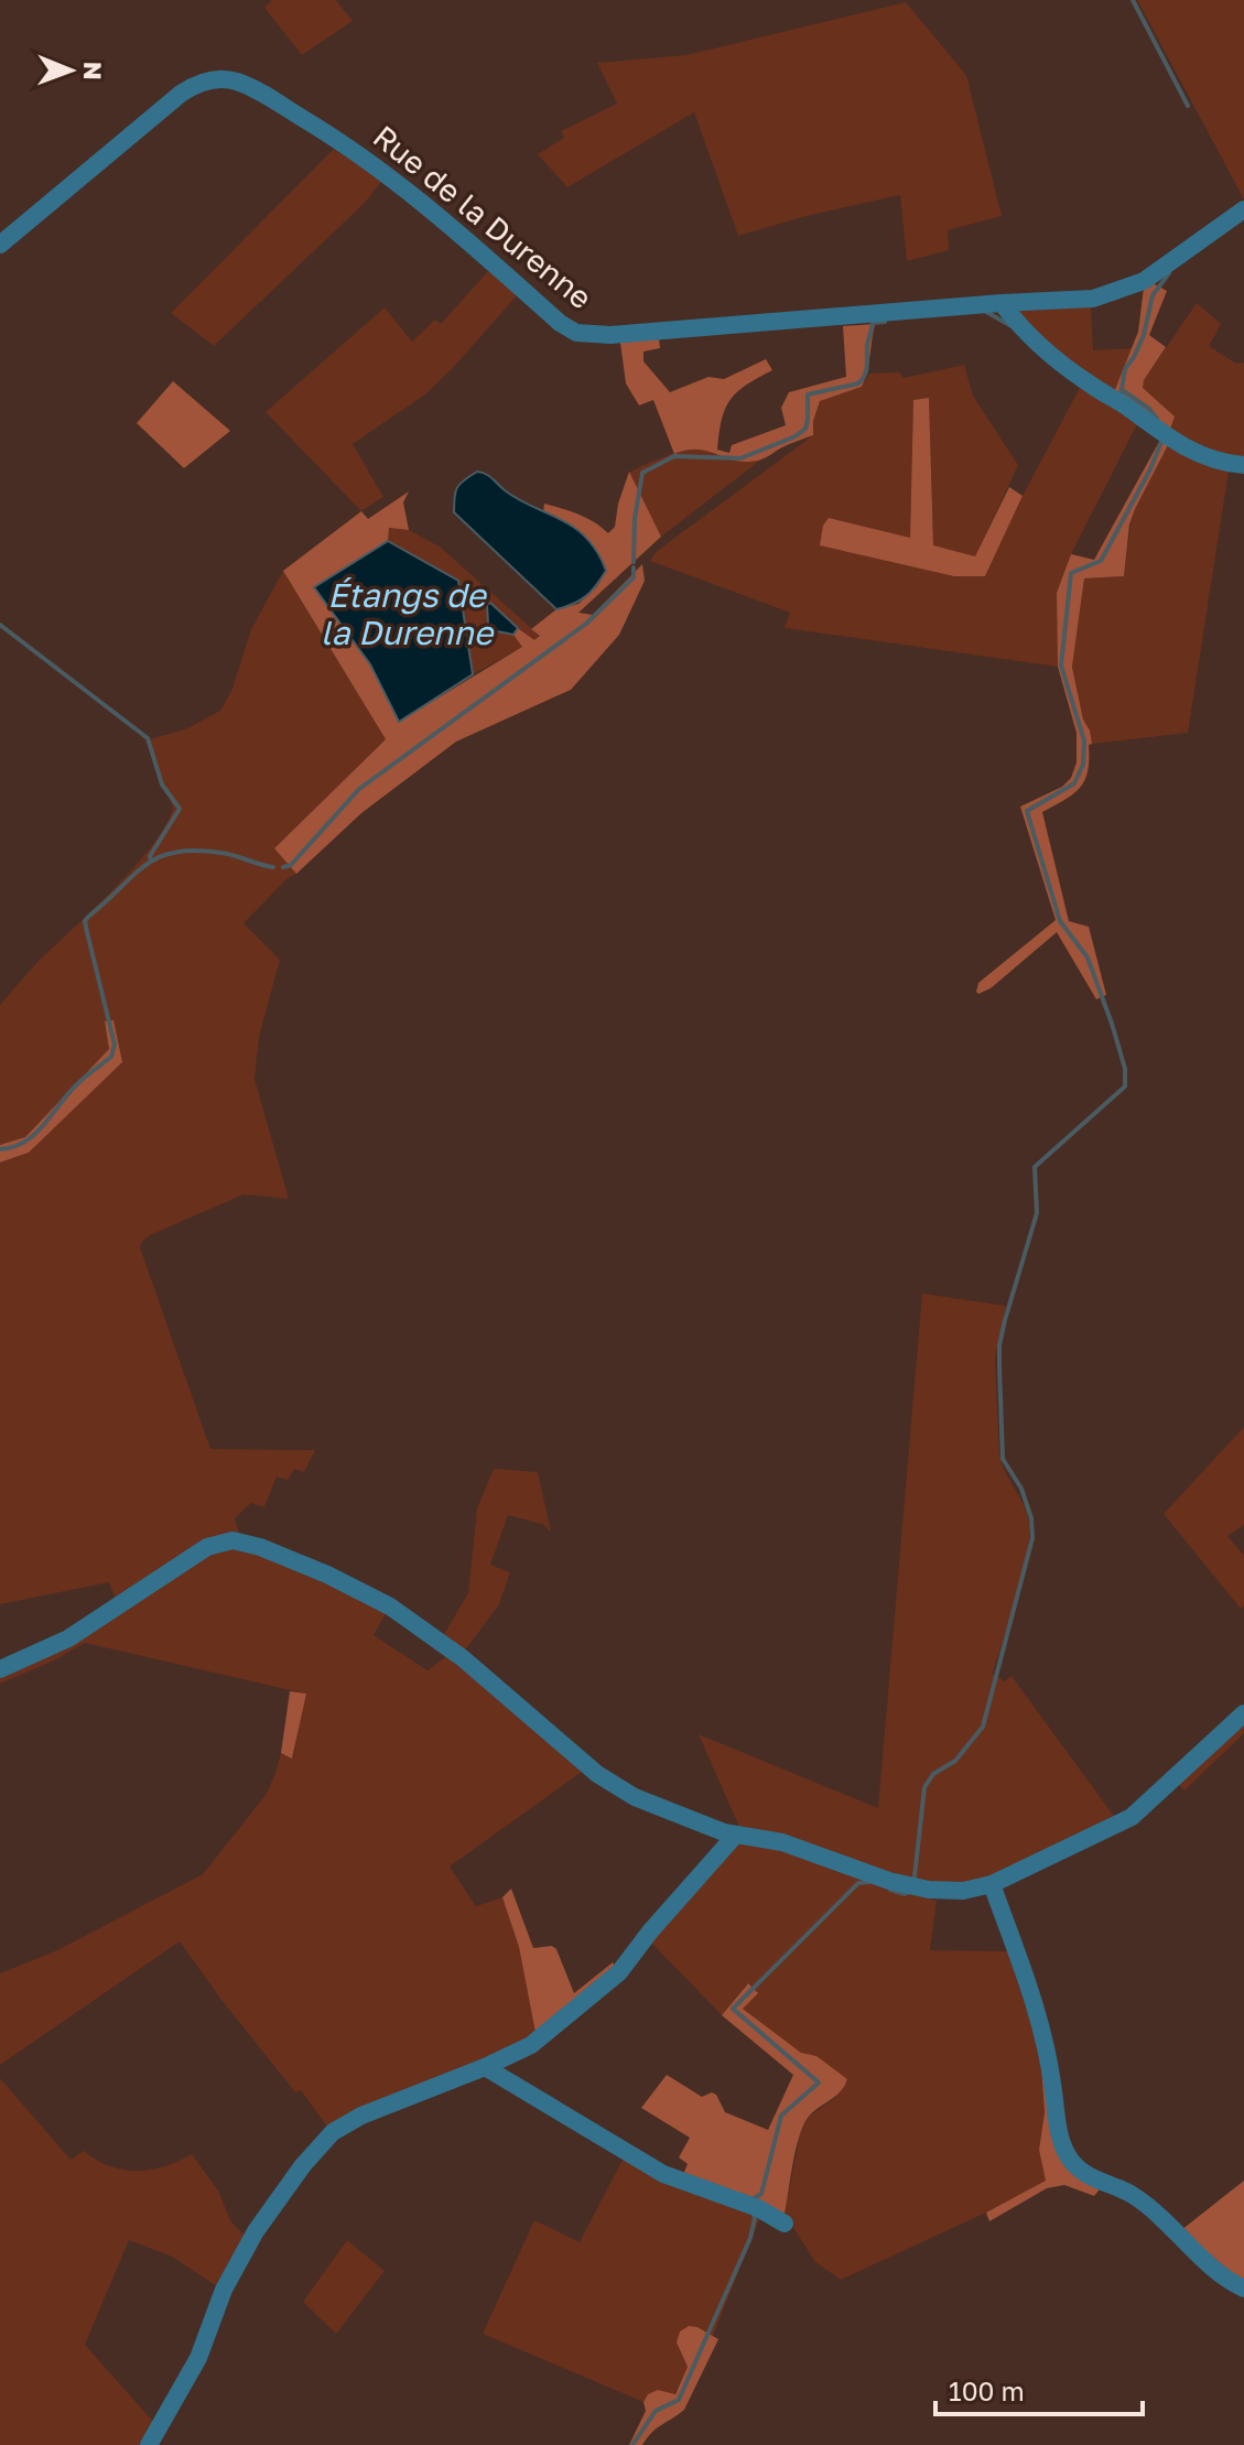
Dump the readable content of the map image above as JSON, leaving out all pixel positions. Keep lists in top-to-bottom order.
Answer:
{
  "streets": {
    "street": ["Rue de la Durenne"]
  },
  "water": ["Étangs de la Durenne"],
  "scale_bar": "100 m",
  "north": "right"
}
